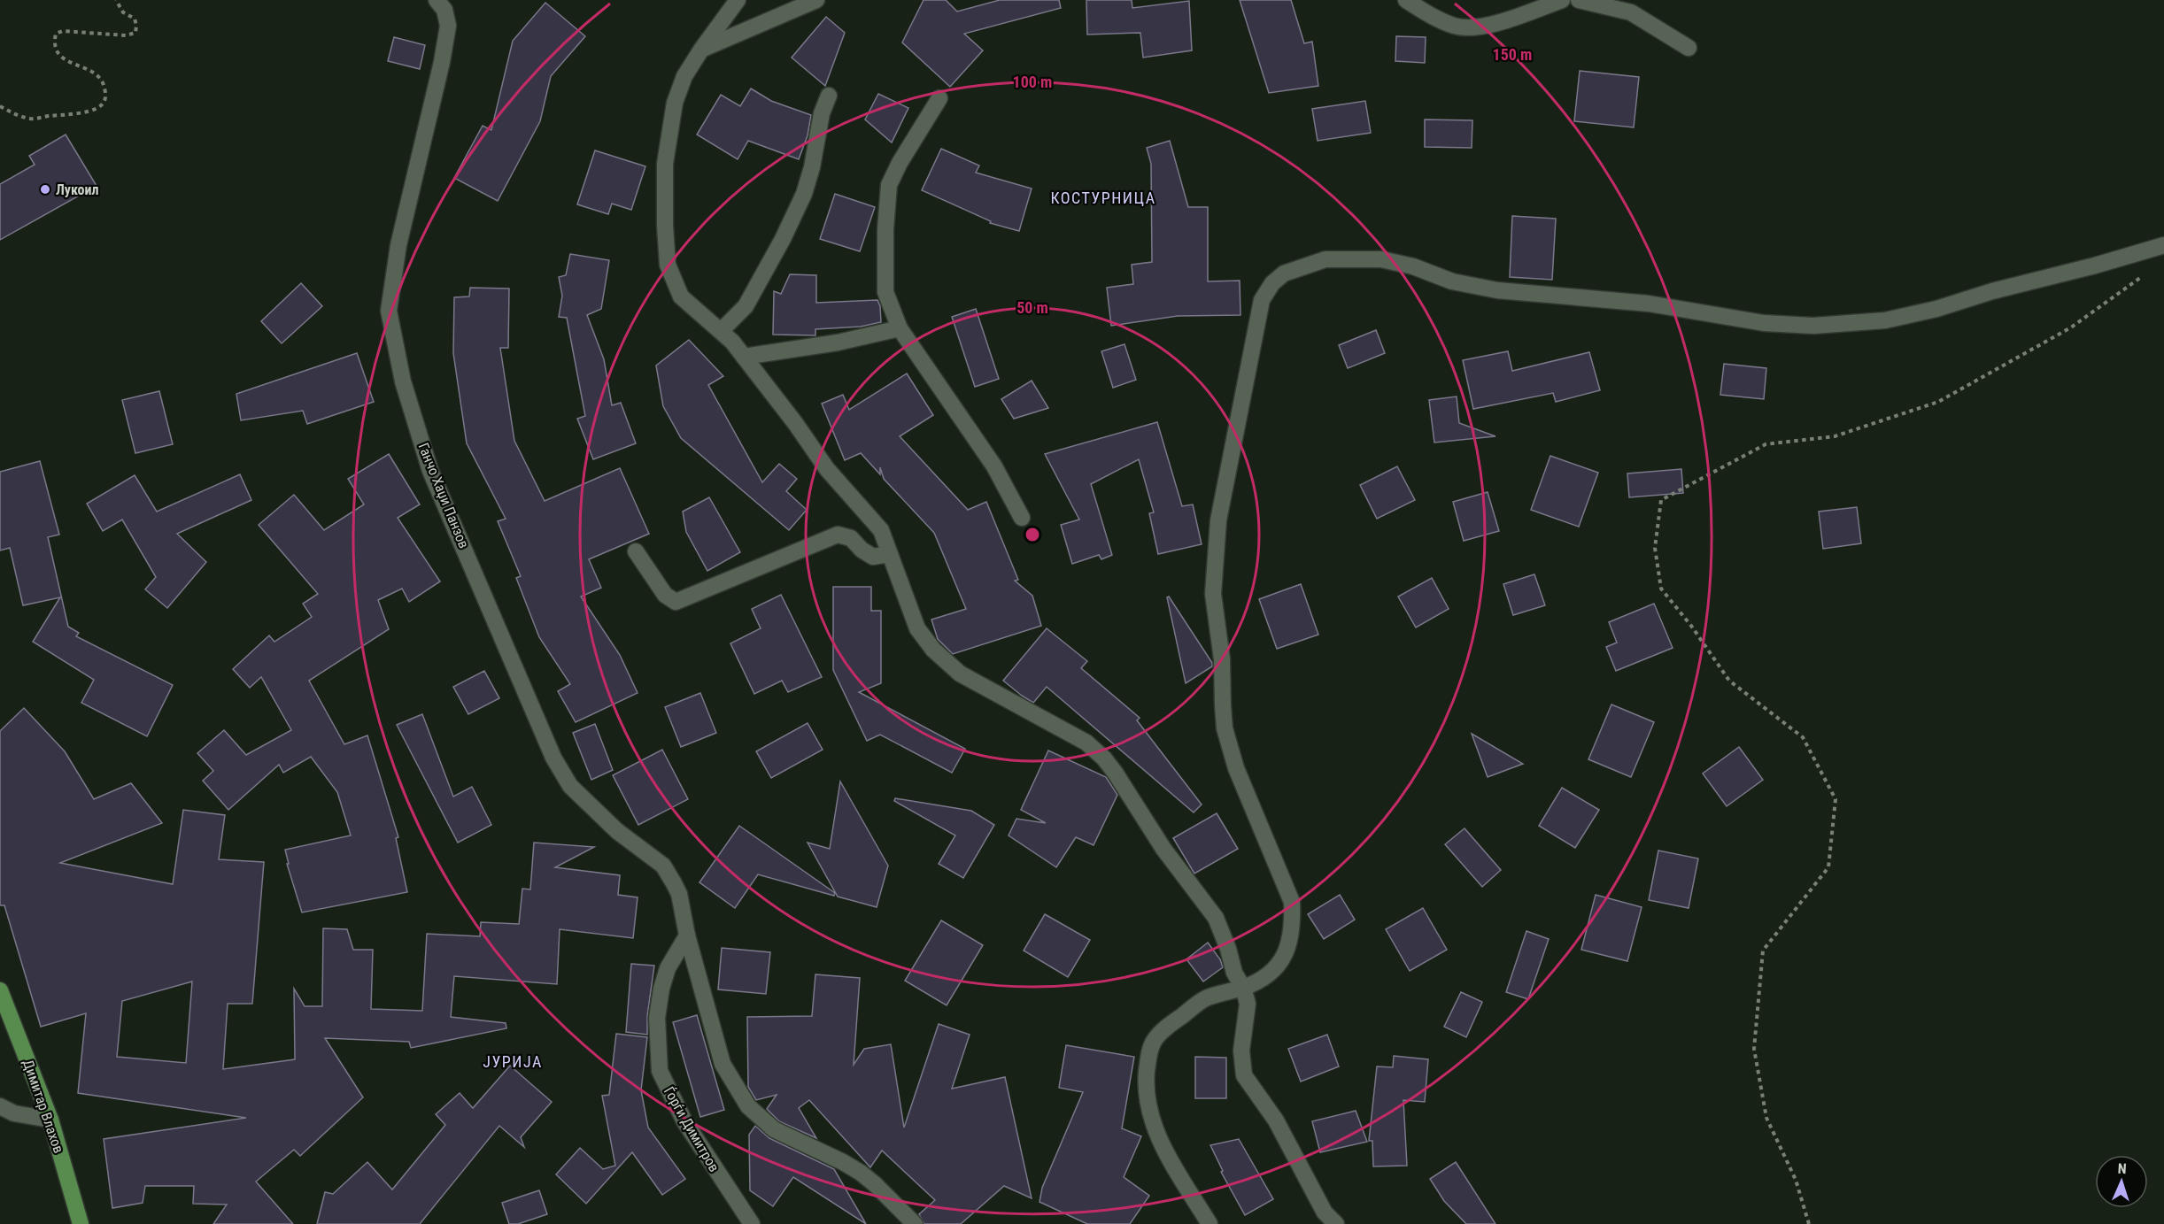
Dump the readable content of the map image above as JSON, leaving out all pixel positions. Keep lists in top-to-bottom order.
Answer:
{
  "streets": {
    "main road": ["Димитар Влахов"],
    "street": ["Ганчо Хаџи Панзов", "Ѓорѓи Димитров"]
  },
  "crossings": [
    ["Ганчо Хаџи Панзов", "Ѓорѓи Димитров"]
  ],
  "districts": ["КОСТУРНИЦА", "ЈУРИЈА"],
  "places": ["Лукоил"],
  "north": "top",
  "rings": ["150 m", "100 m", "50 m"]
}
